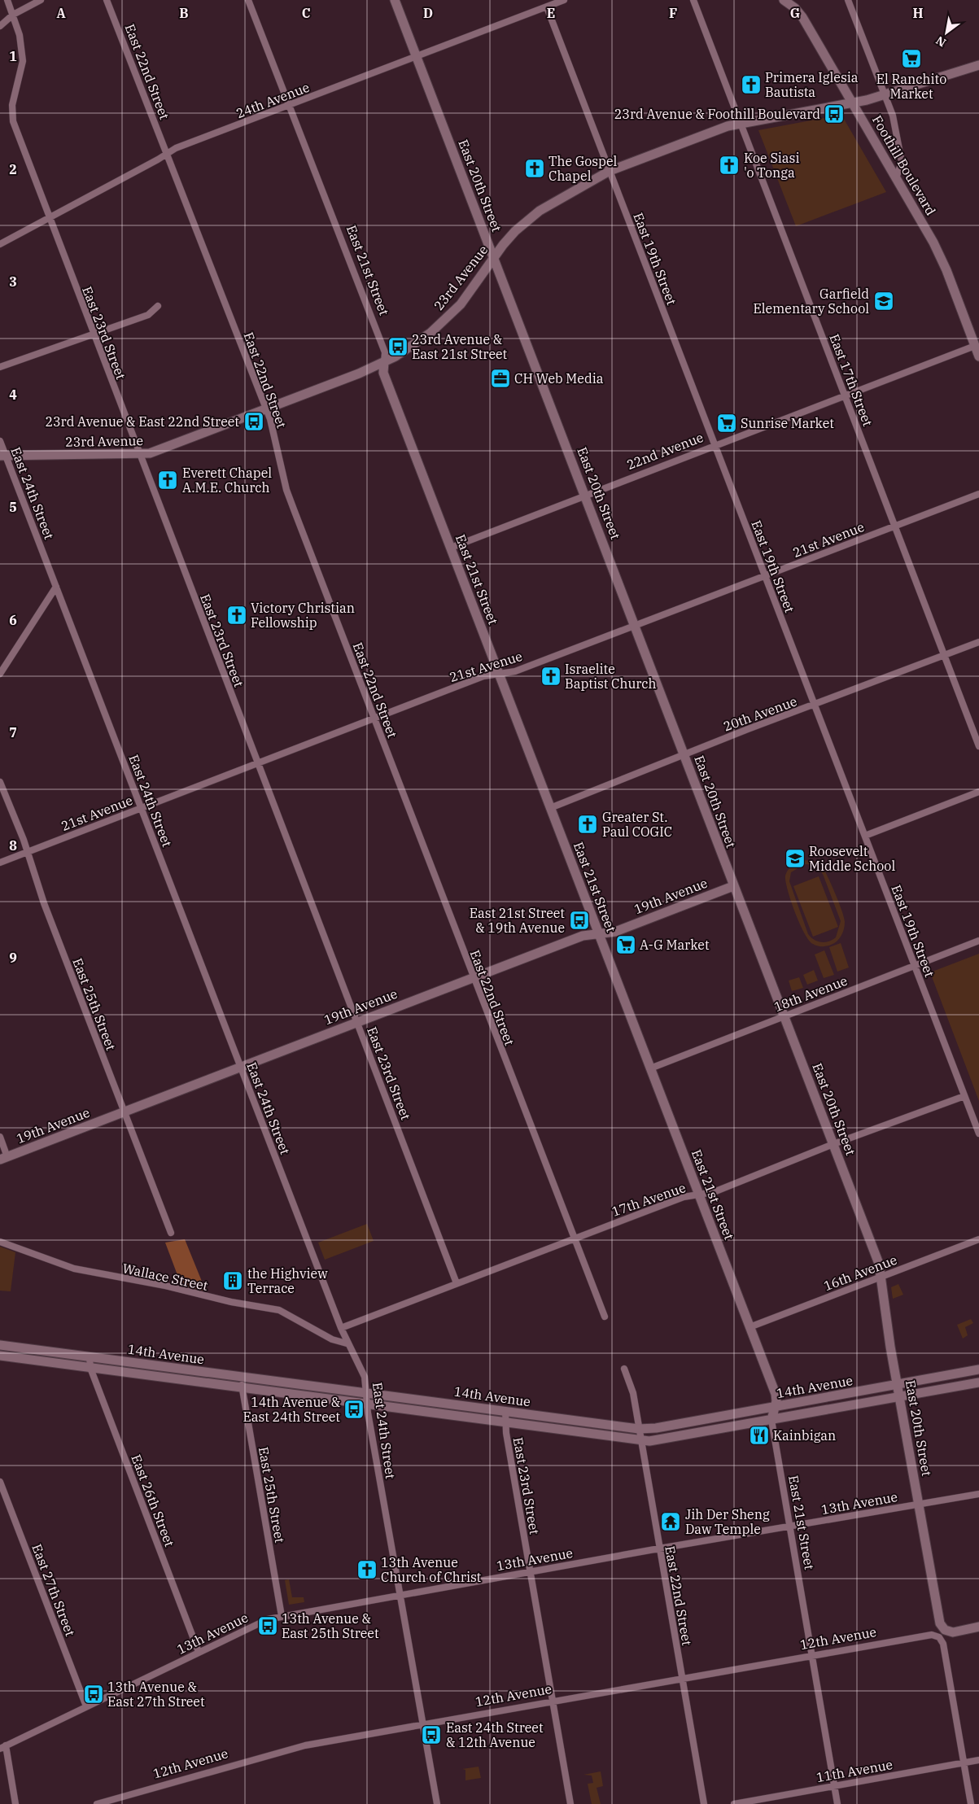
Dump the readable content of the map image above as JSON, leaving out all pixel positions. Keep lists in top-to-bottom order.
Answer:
{
  "streets": {
    "street": [
      "East 22nd Street",
      "24th Avenue",
      "Foothill Boulevard",
      "East 20th Street",
      "East 19th Street",
      "East 21st Street",
      "23rd Avenue",
      "East 23rd Street",
      "East 17th Street",
      "22nd Avenue",
      "East 24th Street",
      "21st Avenue",
      "20th Avenue",
      "19th Avenue",
      "18th Avenue",
      "East 25th Street",
      "17th Avenue",
      "16th Avenue",
      "Wallace Street",
      "14th Avenue",
      "East 26th Street",
      "13th Avenue",
      "East 27th Street",
      "12th Avenue",
      "11th Avenue"
    ]
  },
  "crossings": [
    ["East 22nd Street", "24th Avenue"],
    ["East 22nd Street", "23rd Avenue"],
    ["East 22nd Street", "21st Avenue"],
    ["East 22nd Street", "19th Avenue"],
    ["East 22nd Street", "17th Avenue"],
    ["East 22nd Street", "14th Avenue"],
    ["East 22nd Street", "13th Avenue"],
    ["East 22nd Street", "12th Avenue"],
    ["24th Avenue", "East 20th Street"],
    ["24th Avenue", "East 19th Street"],
    ["24th Avenue", "East 21st Street"],
    ["24th Avenue", "East 23rd Street"],
    ["Foothill Boulevard", "23rd Avenue"],
    ["Foothill Boulevard", "22nd Avenue"],
    ["East 20th Street", "23rd Avenue"],
    ["East 20th Street", "22nd Avenue"],
    ["East 20th Street", "21st Avenue"],
    ["East 20th Street", "20th Avenue"],
    ["East 20th Street", "19th Avenue"],
    ["East 20th Street", "18th Avenue"],
    ["East 20th Street", "17th Avenue"],
    ["East 20th Street", "16th Avenue"],
    ["East 20th Street", "14th Avenue"],
    ["East 20th Street", "13th Avenue"],
    ["East 20th Street", "12th Avenue"],
    ["East 20th Street", "11th Avenue"],
    ["East 19th Street", "23rd Avenue"],
    ["East 19th Street", "22nd Avenue"],
    ["East 19th Street", "21st Avenue"],
    ["East 19th Street", "20th Avenue"],
    ["East 19th Street", "18th Avenue"],
    ["East 19th Street", "17th Avenue"],
    ["East 21st Street", "23rd Avenue"],
    ["East 21st Street", "22nd Avenue"],
    ["East 21st Street", "21st Avenue"],
    ["East 21st Street", "20th Avenue"],
    ["East 21st Street", "19th Avenue"],
    ["East 21st Street", "18th Avenue"],
    ["East 21st Street", "17th Avenue"],
    ["East 21st Street", "16th Avenue"],
    ["East 21st Street", "14th Avenue"],
    ["East 21st Street", "13th Avenue"],
    ["East 21st Street", "12th Avenue"],
    ["East 21st Street", "11th Avenue"],
    ["23rd Avenue", "East 23rd Street"],
    ["23rd Avenue", "East 17th Street"],
    ["23rd Avenue", "East 24th Street"],
    ["East 23rd Street", "21st Avenue"],
    ["East 23rd Street", "19th Avenue"],
    ["East 23rd Street", "17th Avenue"],
    ["East 23rd Street", "14th Avenue"],
    ["East 23rd Street", "13th Avenue"],
    ["East 23rd Street", "12th Avenue"],
    ["East 17th Street", "22nd Avenue"],
    ["East 17th Street", "21st Avenue"],
    ["East 17th Street", "20th Avenue"],
    ["East 24th Street", "21st Avenue"],
    ["East 24th Street", "19th Avenue"],
    ["East 24th Street", "17th Avenue"],
    ["East 24th Street", "Wallace Street"],
    ["East 24th Street", "14th Avenue"],
    ["East 24th Street", "13th Avenue"],
    ["East 24th Street", "12th Avenue"],
    ["21st Avenue", "East 25th Street"],
    ["19th Avenue", "East 25th Street"],
    ["East 25th Street", "14th Avenue"],
    ["East 25th Street", "13th Avenue"],
    ["14th Avenue", "East 26th Street"],
    ["East 26th Street", "13th Avenue"],
    ["13th Avenue", "East 27th Street"]
  ],
  "places": {
    "supermarket": ["El Ranchito Market", "Sunrise Market", "A-G Market"],
    "church": [
      "Primera Iglesia Bautista",
      "Koe Siasi 'o Tonga",
      "The Gospel Chapel",
      "Everett Chapel A.M.E. Church",
      "Victory Christian Fellowship",
      "Israelite Baptist Church",
      "Greater St. Paul COGIC",
      "13th Avenue Church of Christ"
    ],
    "bus stop": [
      "23rd Avenue & Foothill Boulevard",
      "23rd Avenue & East 21st Street",
      "23rd Avenue & East 22nd Street",
      "East 21st Street & 19th Avenue",
      "14th Avenue & East 24th Street",
      "13th Avenue & East 25th Street",
      "13th Avenue & East 27th Street",
      "East 24th Street & 12th Avenue"
    ],
    "school or university": ["Garfield Elementary School", "Roosevelt Middle School"],
    "office": ["CH Web Media"],
    "building": ["the Highview Terrace"],
    "restaurant": ["Kainbigan"],
    "temple": ["Jih Der Sheng Daw Temple"]
  },
  "north": "bottom left",
  "grid": {
    "columns": [
      "A",
      "B",
      "C",
      "D",
      "E",
      "F",
      "G",
      "H"
    ],
    "rows": [
      "1",
      "2",
      "3",
      "4",
      "5",
      "6",
      "7",
      "8",
      "9"
    ]
  }
}
